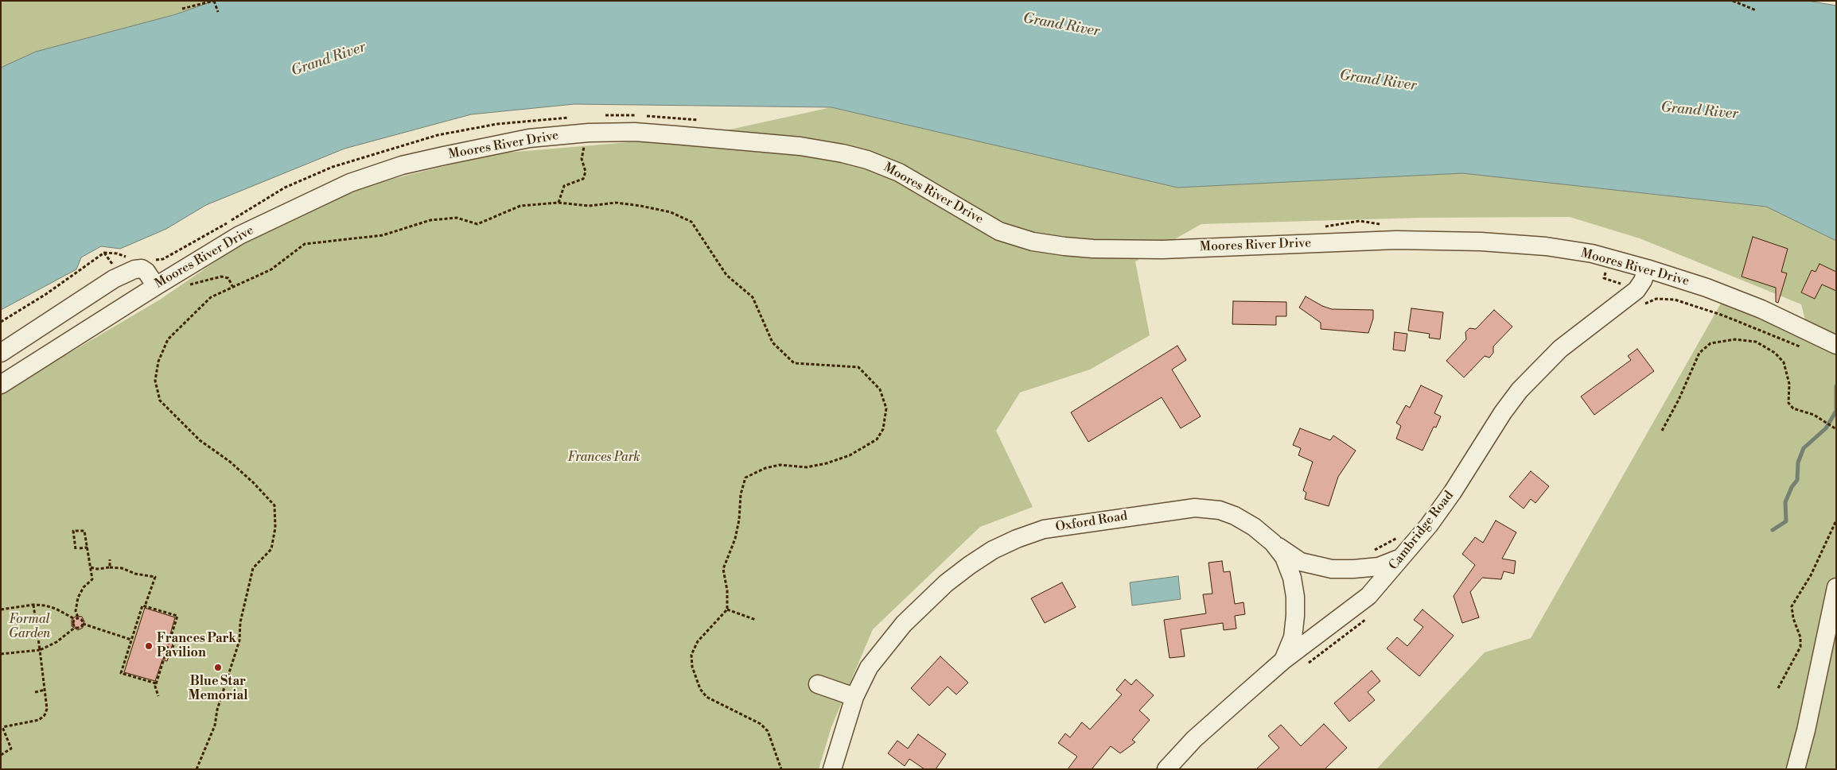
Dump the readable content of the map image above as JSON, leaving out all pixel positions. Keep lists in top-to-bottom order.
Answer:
{
  "streets": {
    "street": ["Moores River Drive", "Oxford Road", "Cambridge Road"]
  },
  "crossings": [
    ["Moores River Drive", "Cambridge Road"],
    ["Oxford Road", "Cambridge Road"]
  ],
  "water": ["Grand River"],
  "parks": ["Frances Park", "Formal Garden"],
  "places": ["Frances Park Pavilion", "Blue Star Memorial"]
}
